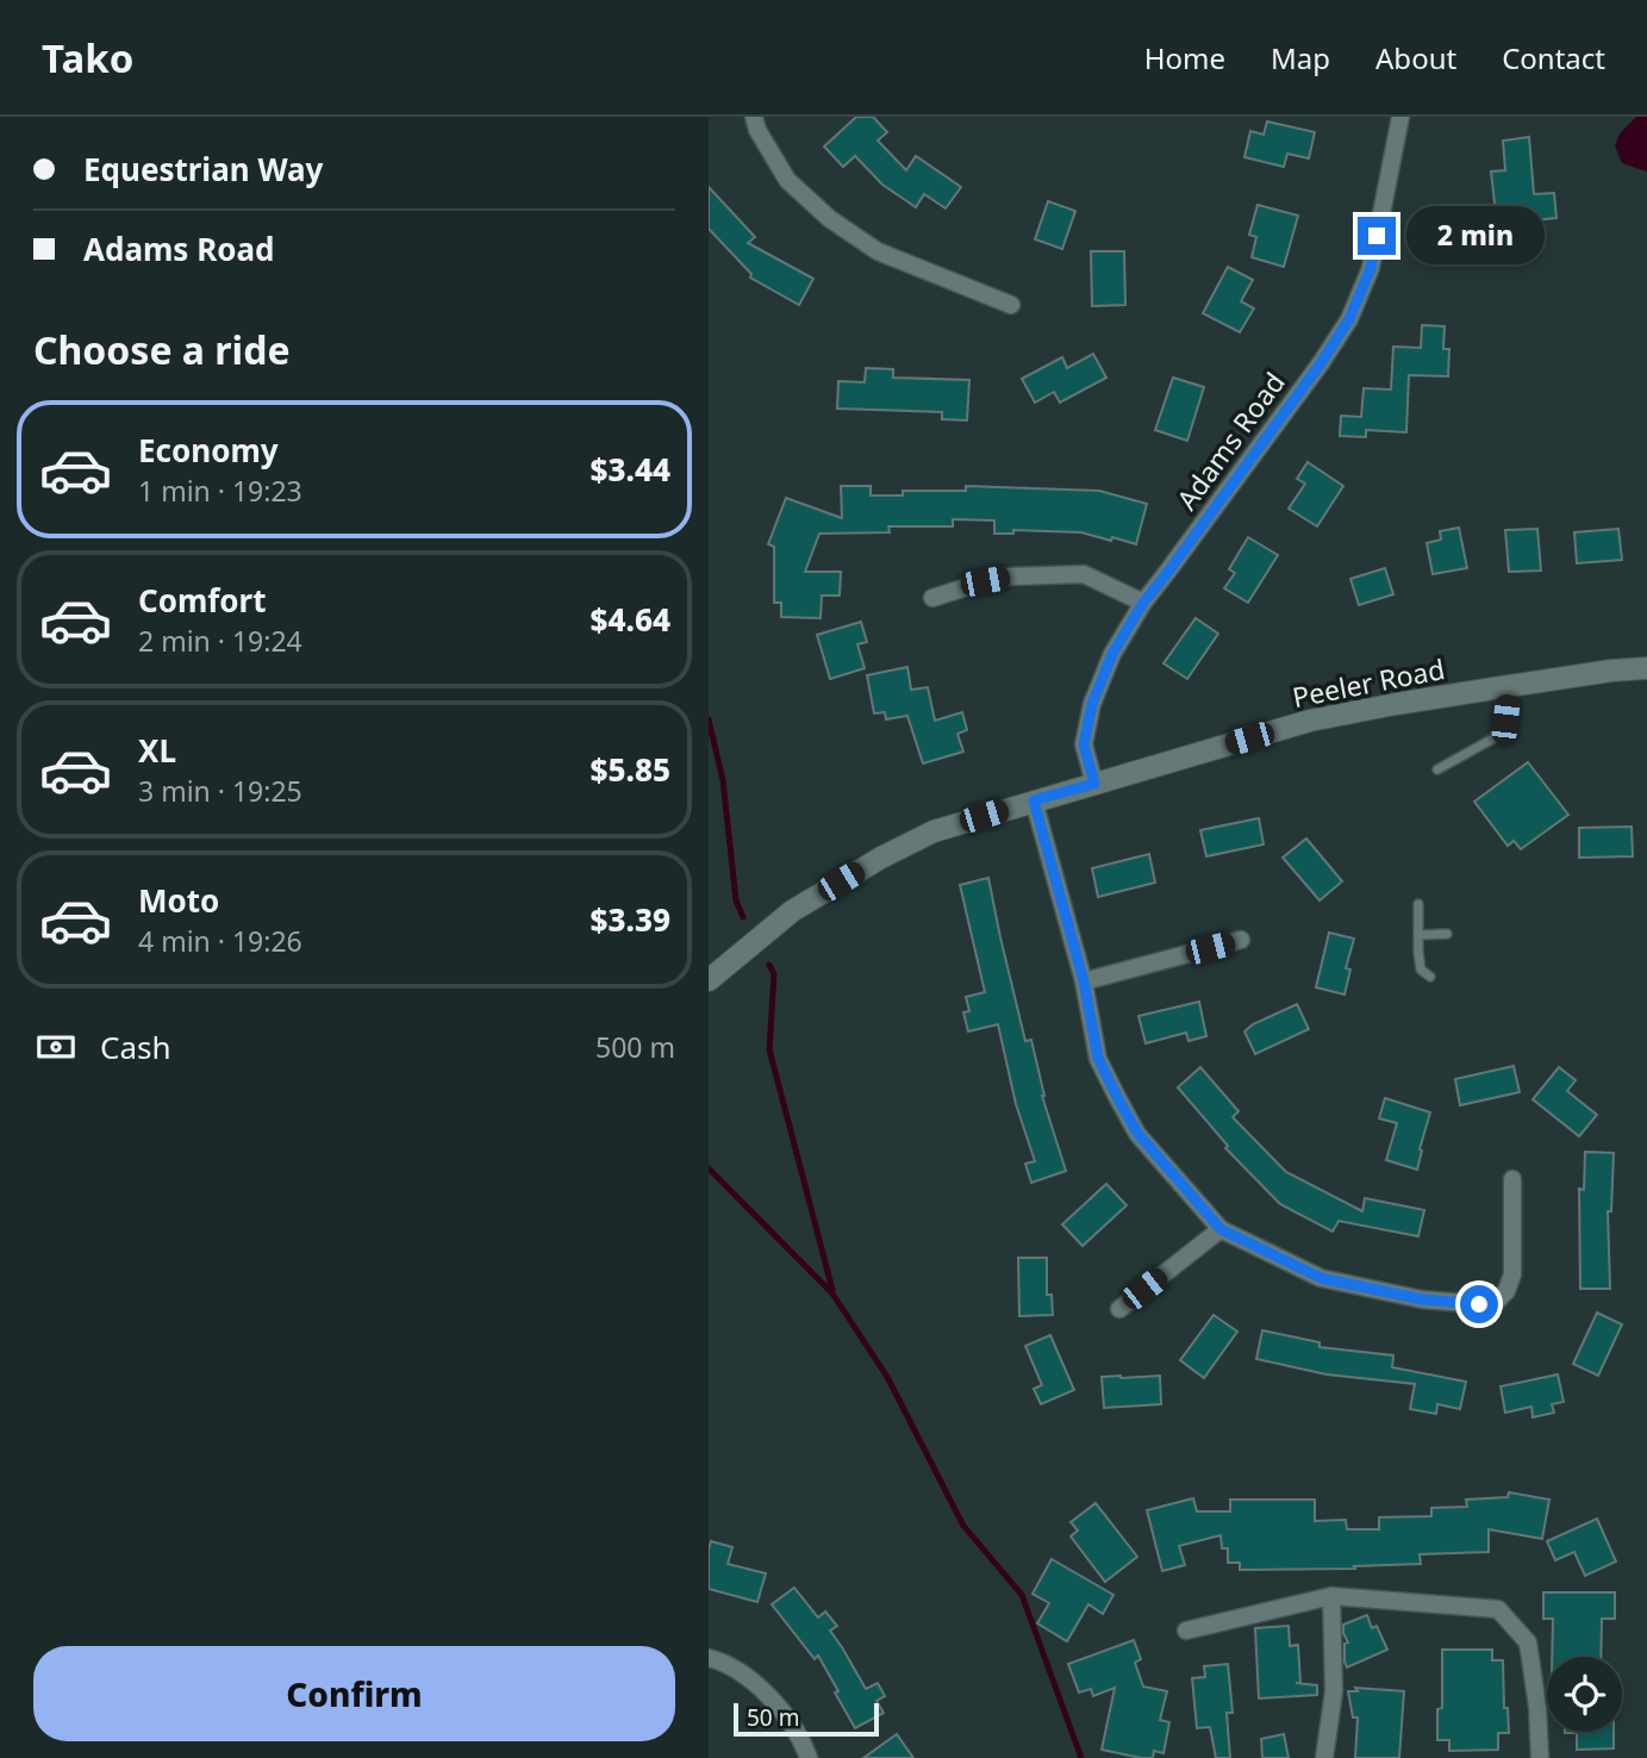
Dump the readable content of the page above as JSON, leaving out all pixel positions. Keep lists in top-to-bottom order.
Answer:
{
  "streets": {
    "street": ["Adams Road", "Peeler Road"]
  },
  "crossings": [
    ["Adams Road", "Peeler Road"]
  ],
  "scale_bar": "50 m",
  "page": {
    "header": "Tako",
    "nav": [
      "Home",
      "Map",
      "About",
      "Contact"
    ],
    "banner": ["Equestrian Way", "Adams Road"],
    "bubble": "2 min",
    "heading": "Choose a ride",
    "list": [
      {
        "name": "Economy",
        "note": "1 min · 19:23",
        "value": "$3.44"
      },
      {
        "name": "Comfort",
        "note": "2 min · 19:24",
        "value": "$4.64"
      },
      {
        "name": "XL",
        "note": "3 min · 19:25",
        "value": "$5.85"
      },
      {
        "name": "Moto",
        "note": "4 min · 19:26",
        "value": "$3.39"
      }
    ],
    "pay": ["Cash", "500 m"],
    "buttons": "Confirm",
    "scale": "50 m"
  }
}
